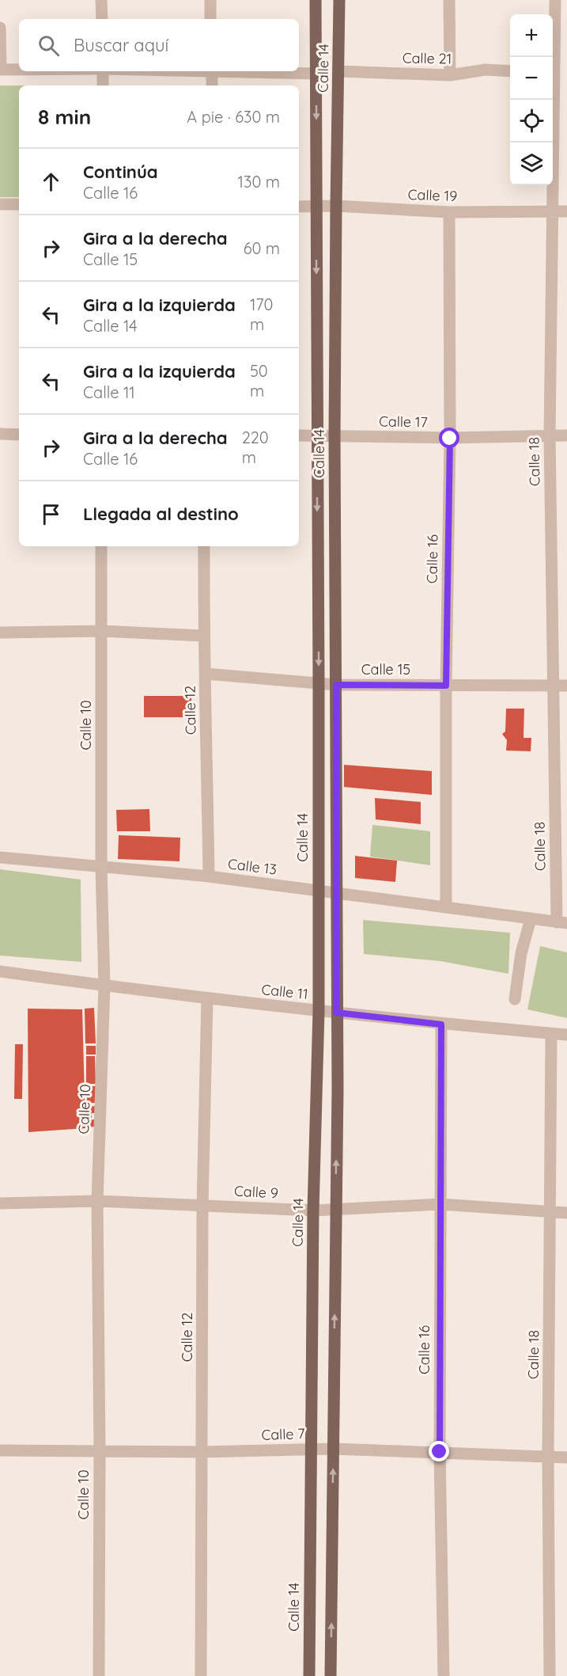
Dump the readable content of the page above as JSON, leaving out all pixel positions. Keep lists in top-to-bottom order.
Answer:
{
  "streets": {
    "main road": ["Calle 14"],
    "street": [
      "Calle 21",
      "Calle 19",
      "Calle 17",
      "Calle 18",
      "Calle 16",
      "Calle 15",
      "Calle 12",
      "Calle 10",
      "Calle 13",
      "Calle 11",
      "Calle 9",
      "Calle 7"
    ]
  },
  "crossings": [
    ["Calle 21", "Calle 14"],
    ["Calle 14", "Calle 19"],
    ["Calle 14", "Calle 17"],
    ["Calle 14", "Calle 15"],
    ["Calle 14", "Calle 13"],
    ["Calle 14", "Calle 11"],
    ["Calle 14", "Calle 9"],
    ["Calle 14", "Calle 7"],
    ["Calle 19", "Calle 18"],
    ["Calle 19", "Calle 16"],
    ["Calle 17", "Calle 18"],
    ["Calle 17", "Calle 16"],
    ["Calle 18", "Calle 15"],
    ["Calle 18", "Calle 13"],
    ["Calle 18", "Calle 11"],
    ["Calle 18", "Calle 9"],
    ["Calle 18", "Calle 7"],
    ["Calle 16", "Calle 15"],
    ["Calle 16", "Calle 13"],
    ["Calle 16", "Calle 11"],
    ["Calle 16", "Calle 9"],
    ["Calle 16", "Calle 7"],
    ["Calle 15", "Calle 12"],
    ["Calle 12", "Calle 13"],
    ["Calle 12", "Calle 11"],
    ["Calle 12", "Calle 9"],
    ["Calle 12", "Calle 7"],
    ["Calle 10", "Calle 13"],
    ["Calle 10", "Calle 11"],
    ["Calle 10", "Calle 9"],
    ["Calle 10", "Calle 7"]
  ],
  "page": {
    "map_buttons": ["+", "−"],
    "search": "Buscar aquí",
    "heading": ["8 min", "A pie · 630 m"],
    "list": [
      ["Continúa", "Calle 16", "130 m"],
      ["Gira a la derecha", "Calle 15", "60 m"],
      ["Gira a la izquierda", "Calle 14", "170 m"],
      ["Gira a la izquierda", "Calle 11", "50 m"],
      ["Gira a la derecha", "Calle 16", "220 m"],
      "Llegada al destino"
    ]
  }
}
